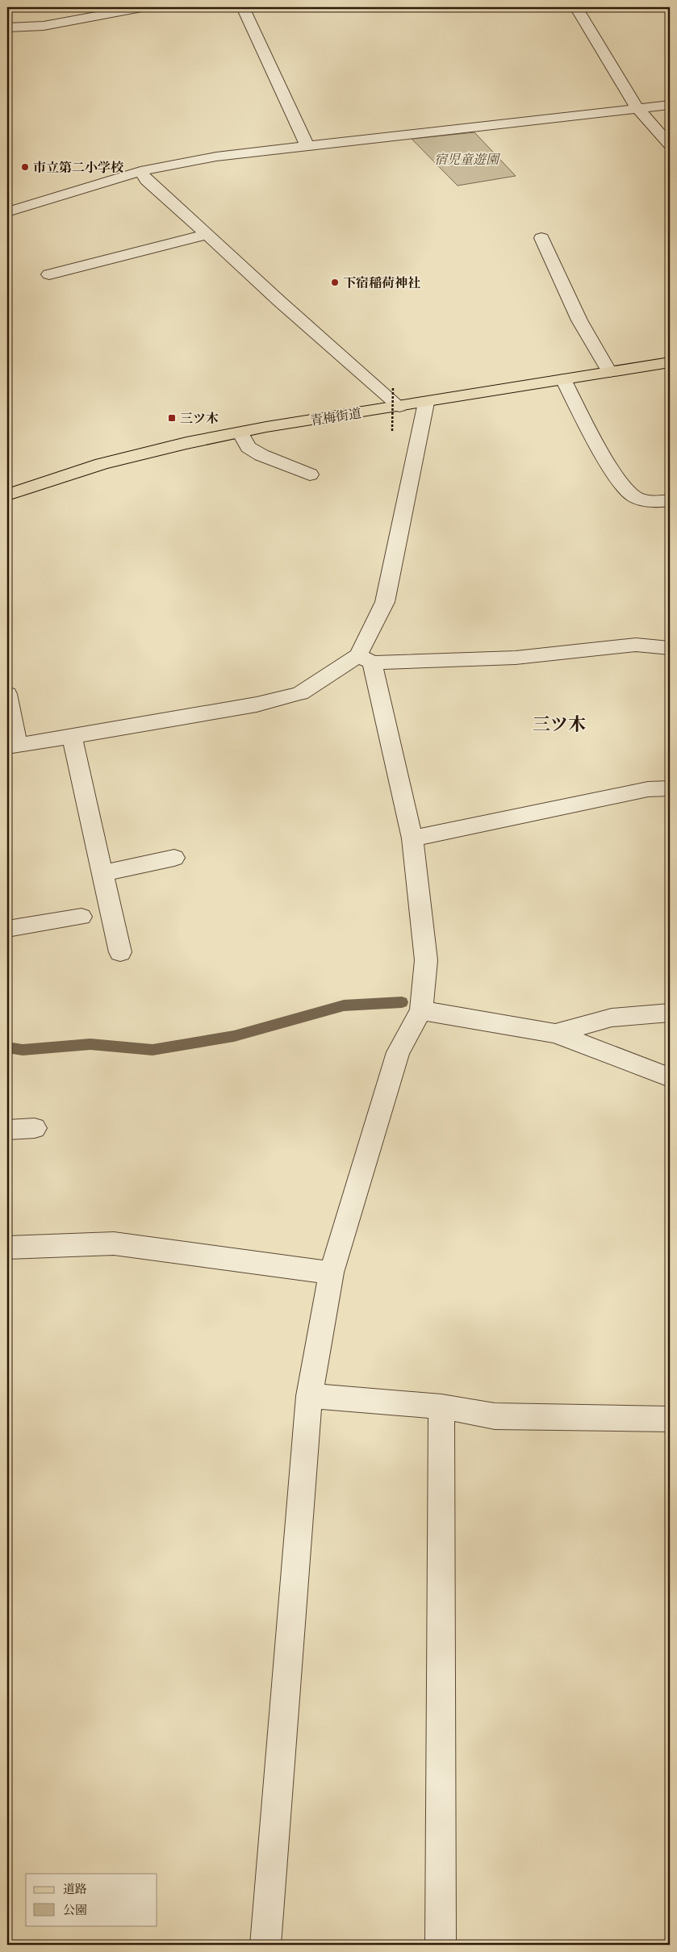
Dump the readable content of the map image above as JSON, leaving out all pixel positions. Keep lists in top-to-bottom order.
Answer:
{
  "streets": {
    "main road": ["青梅街道"]
  },
  "districts": ["三ツ木"],
  "parks": ["宿児童遊園"],
  "places": {
    "other": ["市立第二小学校", "下宿稲荷神社"],
    "transit": ["三ツ木"]
  },
  "legend": ["道路", "公園"]
}
